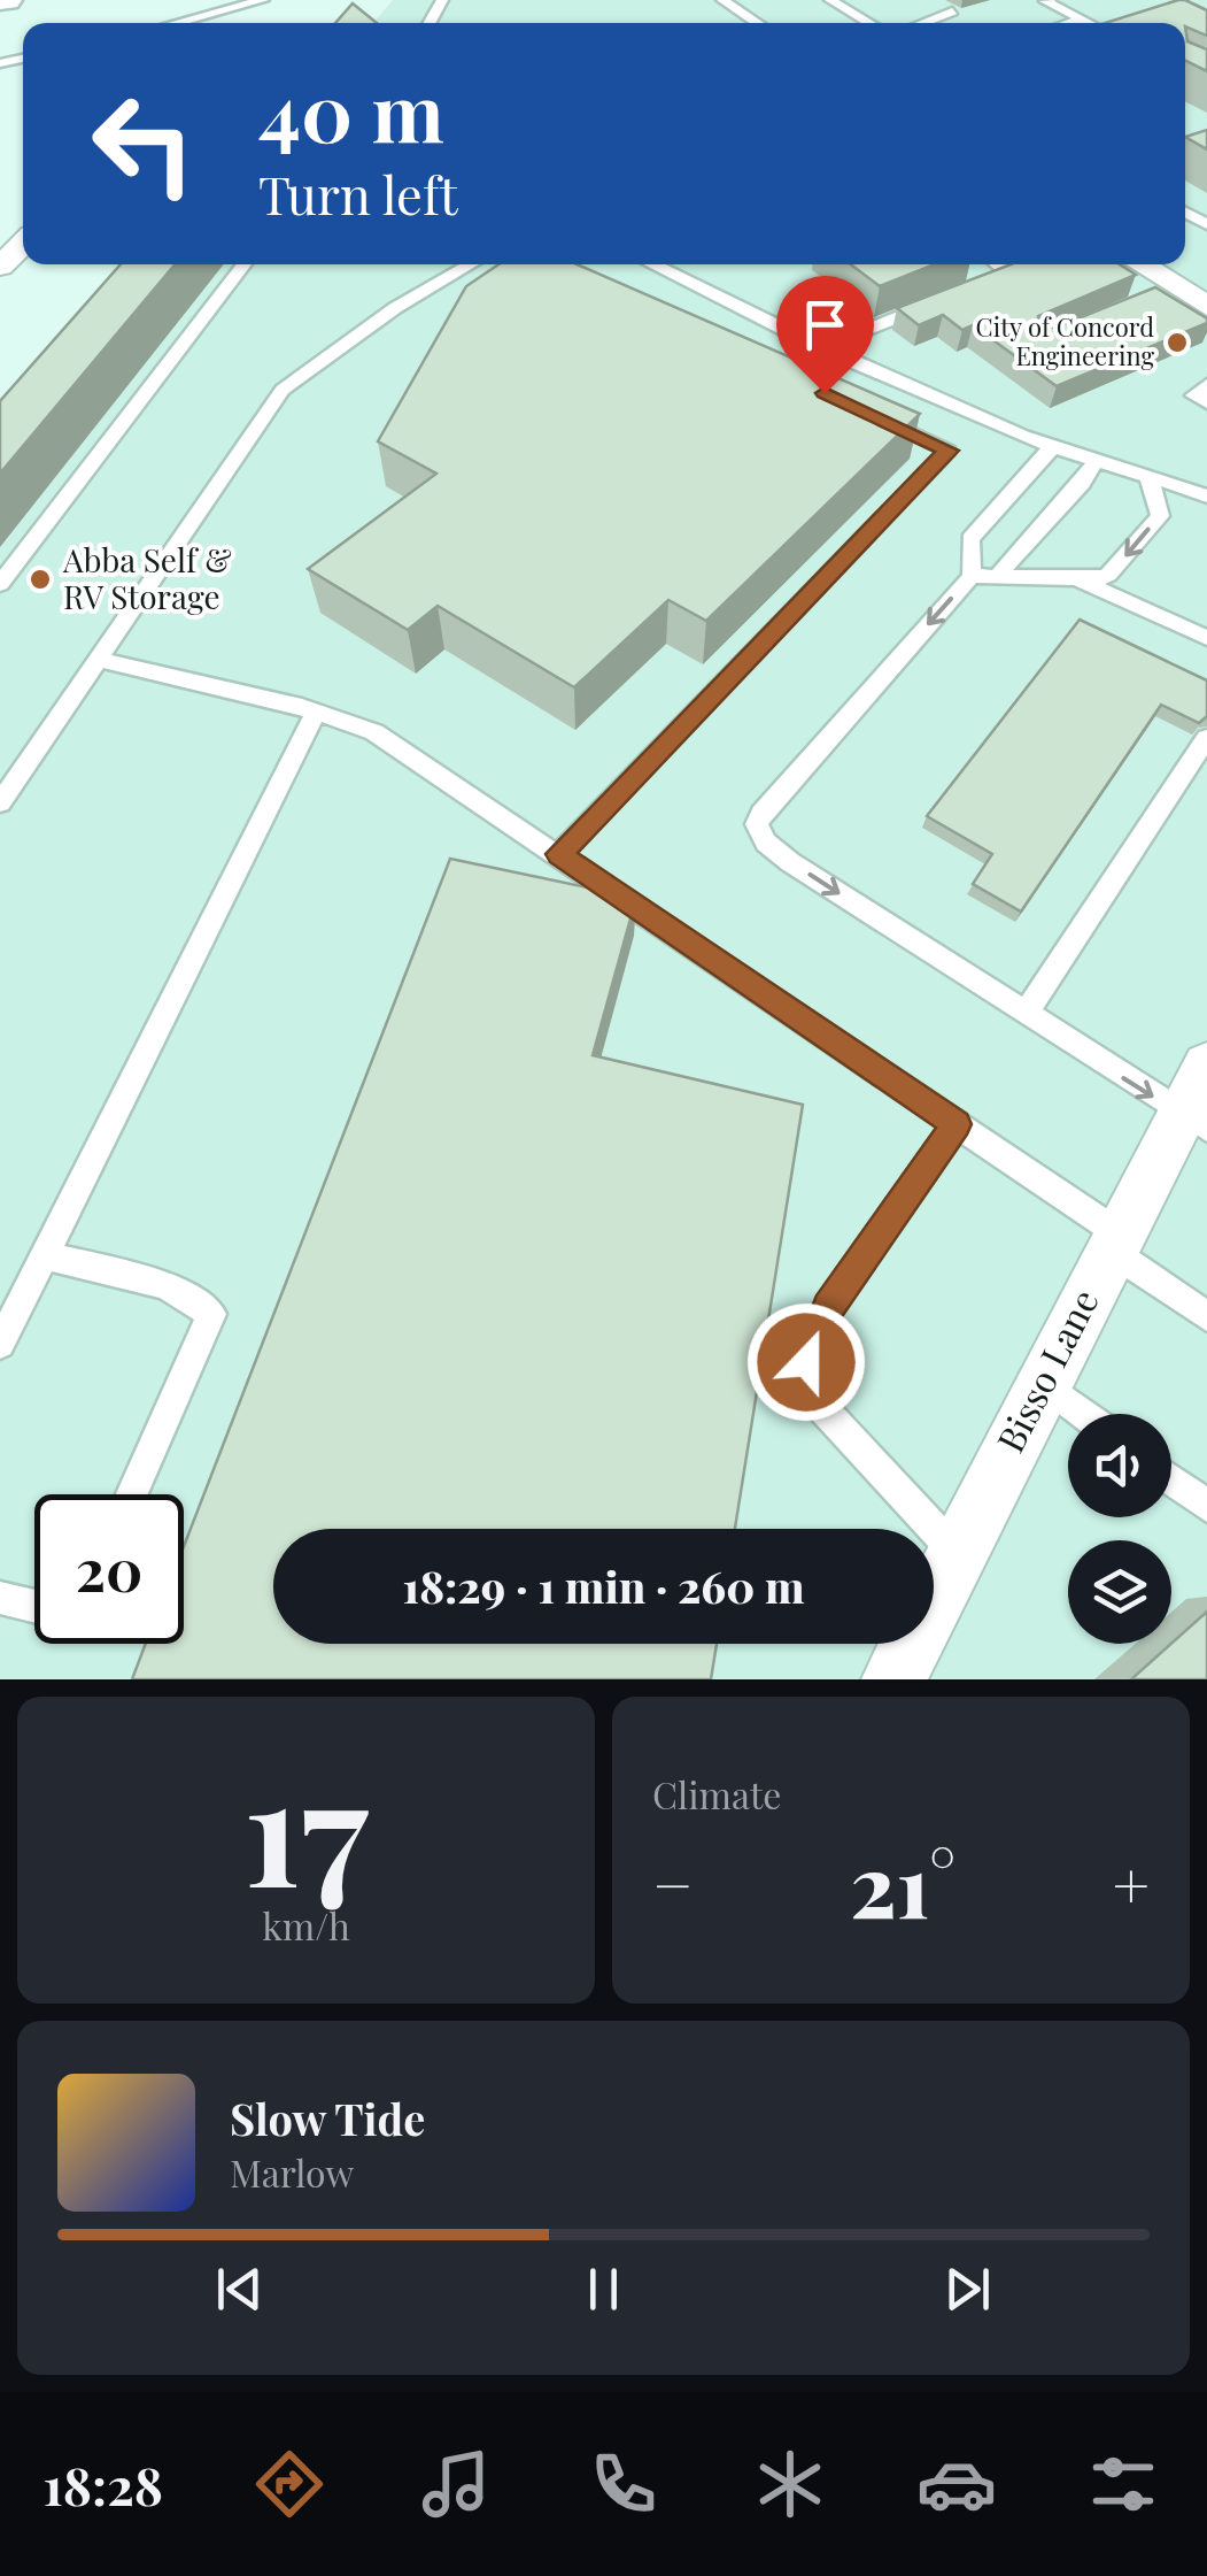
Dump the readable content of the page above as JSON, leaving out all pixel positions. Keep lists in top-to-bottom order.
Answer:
{
  "streets": {
    "street": ["Bisso Lane"]
  },
  "places": ["City of Concord Engineering", "Abba Self & RV Storage"],
  "page": {
    "turn": ["40 m", "Turn left"],
    "limit": "20",
    "trip": "18:29 · 1 min · 260 m",
    "tile": [
      ["17", "km/h"],
      "Climate"
    ],
    "heat": ["−", "21°", "+"],
    "song": ["Slow Tide", "Marlow"],
    "tabs": "18:28"
  }
}
